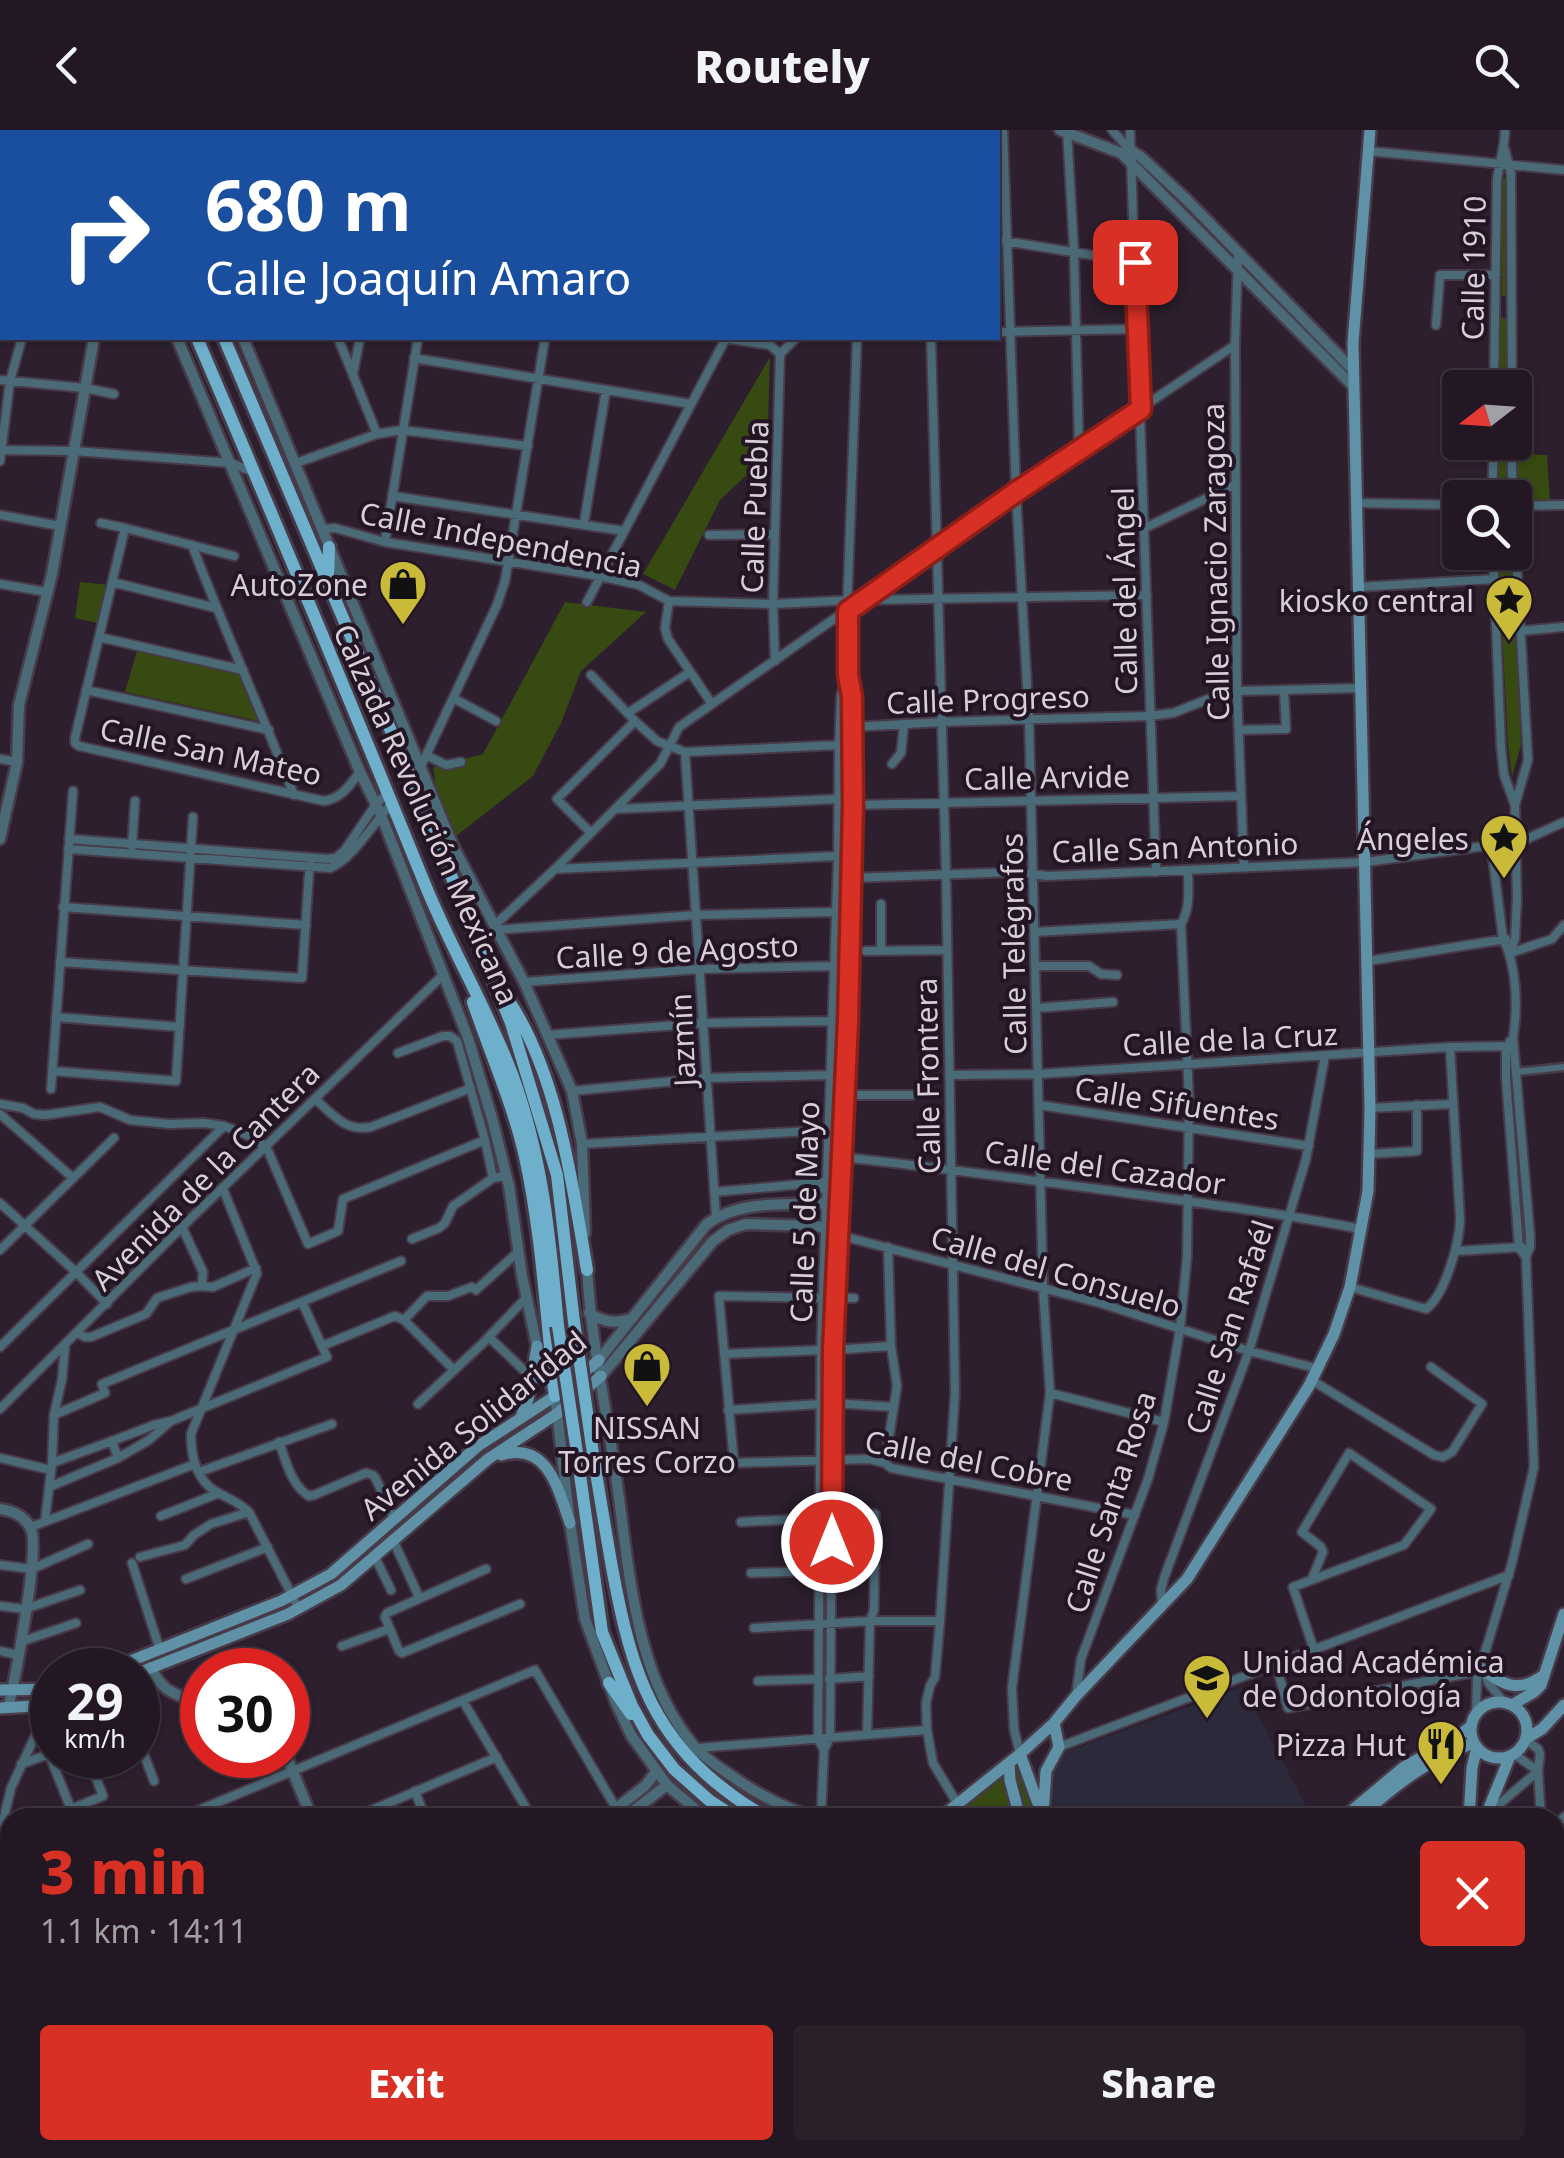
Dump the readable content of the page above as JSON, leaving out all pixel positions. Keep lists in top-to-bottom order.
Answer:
{
  "streets": {
    "main road": ["Calzada Revolución Mexicana", "Avenida Solidaridad"],
    "street": [
      "Calle 1910",
      "Calle Puebla",
      "Calle Independencia",
      "Calle Ignacio Zaragoza",
      "Calle del Ángel",
      "Calle Progreso",
      "Calle San Mateo",
      "Calle Arvide",
      "Calle San Antonio",
      "Calle Telégrafos",
      "Calle 9 de Agosto",
      "Calle de la Cruz",
      "Jazmín",
      "Calle Frontera",
      "Calle Sifuentes",
      "Calle del Cazador",
      "Avenida de la Cantera",
      "Calle 5 de Mayo",
      "Calle del Consuelo",
      "Calle San Rafaél",
      "Calle del Cobre",
      "Calle Santa Rosa"
    ]
  },
  "crossings": [
    ["Calle Independencia", "Calzada Revolución Mexicana"],
    ["Calle Ignacio Zaragoza", "Calle Progreso"],
    ["Calle Ignacio Zaragoza", "Calle Arvide"],
    ["Calle Ignacio Zaragoza", "Calle San Antonio"],
    ["Calle del Ángel", "Calle Progreso"],
    ["Calle del Ángel", "Calle Arvide"],
    ["Calle del Ángel", "Calle San Antonio"],
    ["Calle Progreso", "Calle Telégrafos"],
    ["Calle Progreso", "Calle Frontera"],
    ["Calle Progreso", "Calle 5 de Mayo"],
    ["Calle San Mateo", "Calzada Revolución Mexicana"],
    ["Calle Arvide", "Calle Telégrafos"],
    ["Calle Arvide", "Calle Frontera"],
    ["Calle Arvide", "Calle 5 de Mayo"],
    ["Calzada Revolución Mexicana", "Calle 9 de Agosto"],
    ["Calzada Revolución Mexicana", "Avenida de la Cantera"],
    ["Calzada Revolución Mexicana", "Avenida Solidaridad"],
    ["Calle San Antonio", "Calle Telégrafos"],
    ["Calle San Antonio", "Calle Frontera"],
    ["Calle San Antonio", "Calle 5 de Mayo"],
    ["Calle San Antonio", "Calle Santa Rosa"],
    ["Calle Telégrafos", "Calle de la Cruz"],
    ["Calle Telégrafos", "Calle Sifuentes"],
    ["Calle Telégrafos", "Calle del Cazador"],
    ["Calle Telégrafos", "Calle del Consuelo"],
    ["Calle Telégrafos", "Calle del Cobre"],
    ["Calle 9 de Agosto", "Jazmín"],
    ["Calle 9 de Agosto", "Calle 5 de Mayo"],
    ["Calle de la Cruz", "Calle Frontera"],
    ["Calle de la Cruz", "Calle San Rafaél"],
    ["Calle de la Cruz", "Calle Santa Rosa"],
    ["Jazmín", "Avenida Solidaridad"],
    ["Calle Frontera", "Calle del Cazador"],
    ["Calle Frontera", "Calle del Consuelo"],
    ["Calle Frontera", "Calle del Cobre"],
    ["Calle Sifuentes", "Calle San Rafaél"],
    ["Calle Sifuentes", "Calle Santa Rosa"],
    ["Calle del Cazador", "Calle 5 de Mayo"],
    ["Calle del Cazador", "Calle San Rafaél"],
    ["Calle del Cazador", "Calle Santa Rosa"],
    ["Calle 5 de Mayo", "Calle del Consuelo"],
    ["Calle 5 de Mayo", "Avenida Solidaridad"],
    ["Calle 5 de Mayo", "Calle del Cobre"],
    ["Calle del Consuelo", "Calle San Rafaél"],
    ["Calle del Consuelo", "Avenida Solidaridad"],
    ["Calle del Consuelo", "Calle Santa Rosa"],
    ["Calle del Cobre", "Calle Santa Rosa"]
  ],
  "places": {
    "shop": ["AutoZone", "NISSAN Torres Corzo"],
    "place": ["kiosko central", "Ángeles"],
    "school or university": ["Unidad Académica de Odontología"],
    "restaurant": ["Pizza Hut"]
  },
  "north": "left",
  "page": {
    "header": "Routely",
    "turn": ["680 m", "Calle Joaquín Amaro"],
    "speed": "29 km/h",
    "limit": "30",
    "heading": ["3 min", "1.1 km · 14:11"],
    "buttons": ["Exit", "Share"]
  }
}
